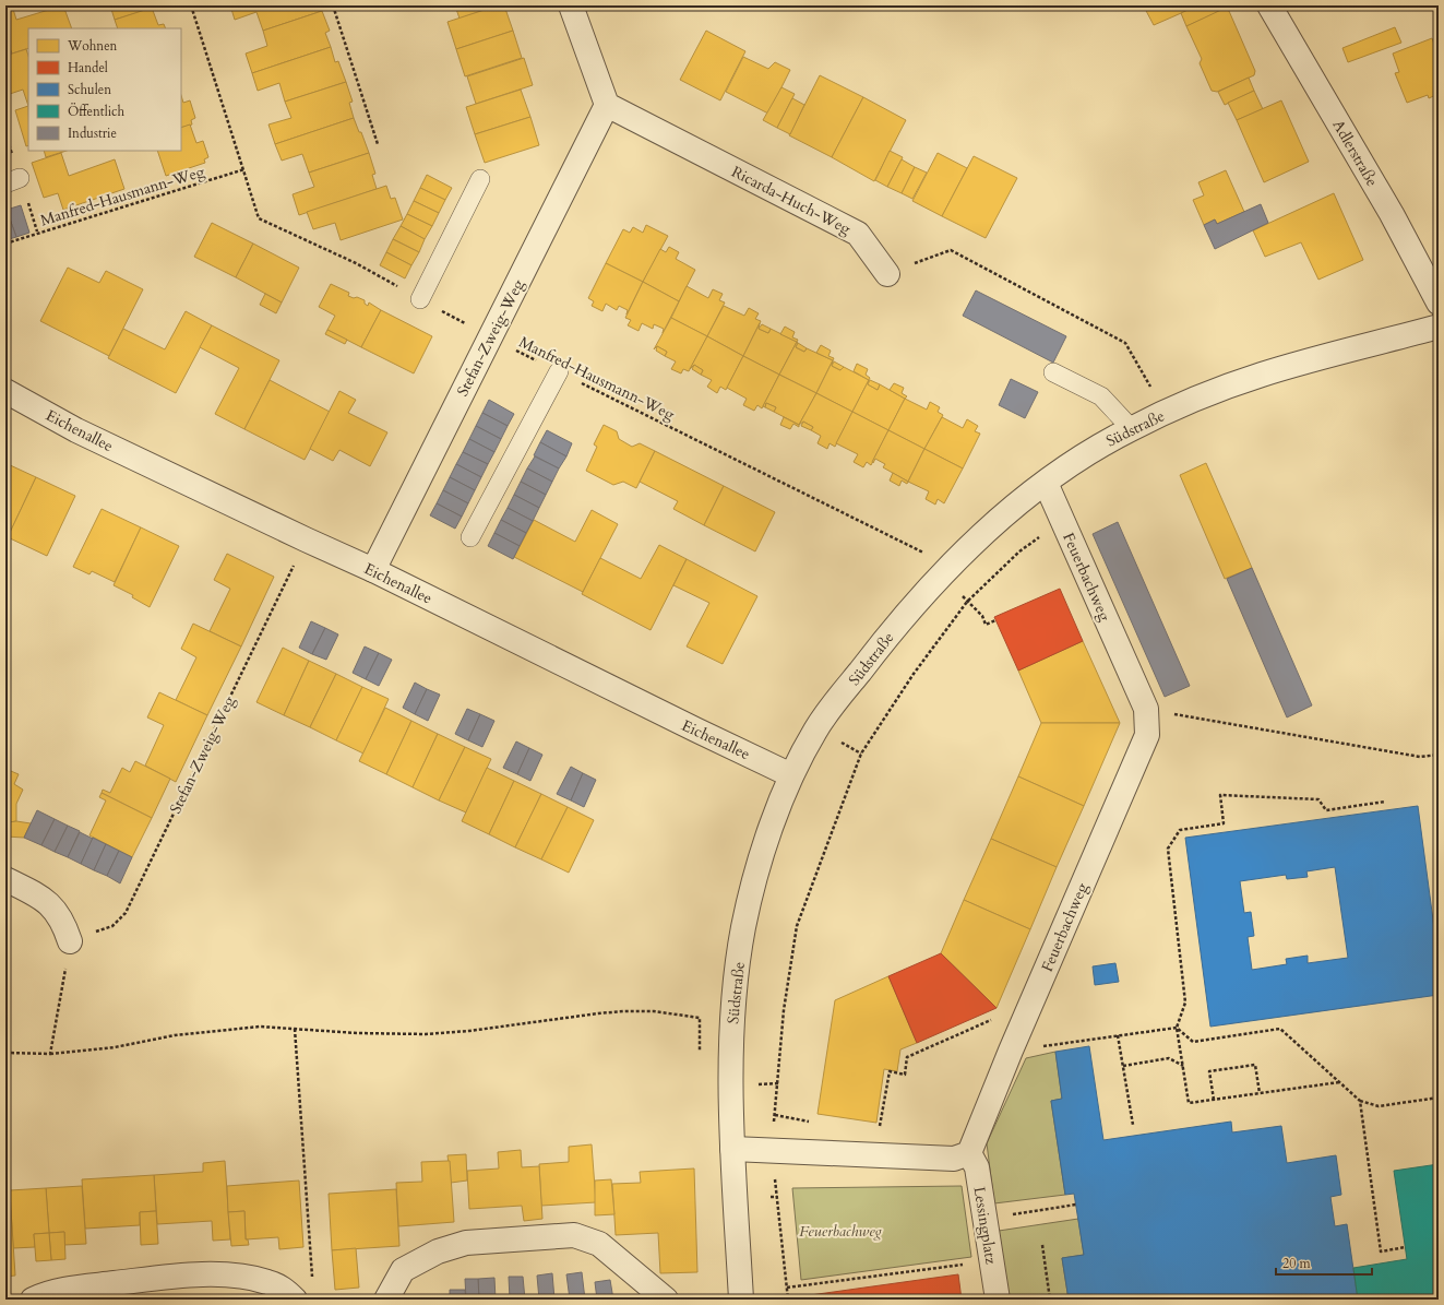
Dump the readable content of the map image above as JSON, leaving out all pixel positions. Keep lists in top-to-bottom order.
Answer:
{
  "streets": {
    "street": [
      "Adlerstraße",
      "Ricarda-Huch-Weg",
      "Stefan-Zweig-Weg",
      "Südstraße",
      "Eichenallee",
      "Feuerbachweg",
      "Lessingplatz"
    ],
    "path": ["Manfred-Hausmann-Weg"]
  },
  "crossings": [
    ["Manfred-Hausmann-Weg", "Stefan-Zweig-Weg"],
    ["Manfred-Hausmann-Weg", "Südstraße"],
    ["Ricarda-Huch-Weg", "Stefan-Zweig-Weg"],
    ["Stefan-Zweig-Weg", "Eichenallee"],
    ["Südstraße", "Eichenallee"],
    ["Südstraße", "Feuerbachweg"],
    ["Feuerbachweg", "Lessingplatz"]
  ],
  "parks": ["Feuerbachweg"],
  "legend": [
    "Wohnen",
    "Handel",
    "Schulen",
    "Öffentlich",
    "Industrie"
  ],
  "scale_bar": "20 m"
}
